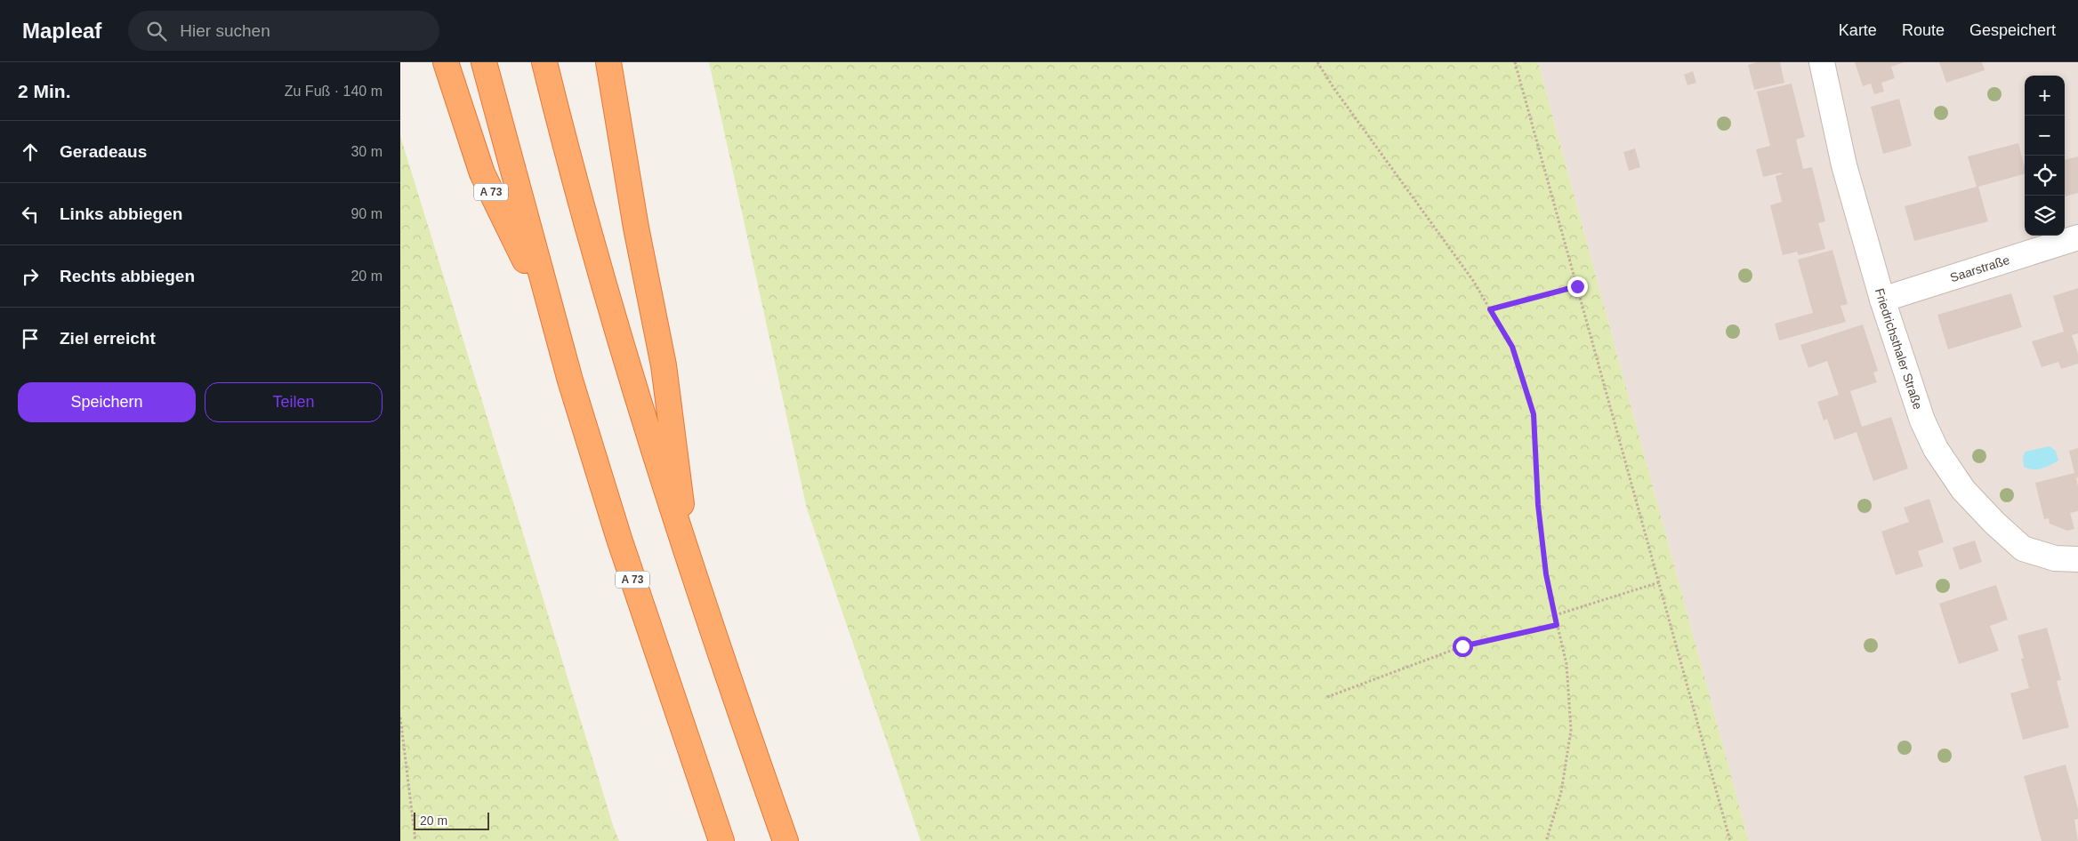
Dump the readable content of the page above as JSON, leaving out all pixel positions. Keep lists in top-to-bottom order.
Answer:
{
  "streets": {
    "highway": ["A 73"],
    "street": ["Saarstraße", "Friedrichsthaler Straße"]
  },
  "crossings": [
    ["Saarstraße", "Friedrichsthaler Straße"]
  ],
  "scale_bar": "20 m",
  "page": {
    "header": "Mapleaf",
    "search": "Hier suchen",
    "nav": ["Karte", "Route", "Gespeichert"],
    "heading": ["2 Min.", "Zu Fuß · 140 m"],
    "map_buttons": ["+", "−"],
    "list": [
      ["Geradeaus", "30 m"],
      ["Links abbiegen", "90 m"],
      ["Rechts abbiegen", "20 m"],
      "Ziel erreicht"
    ],
    "buttons": ["Speichern", "Teilen"],
    "scale": "20 m"
  }
}
